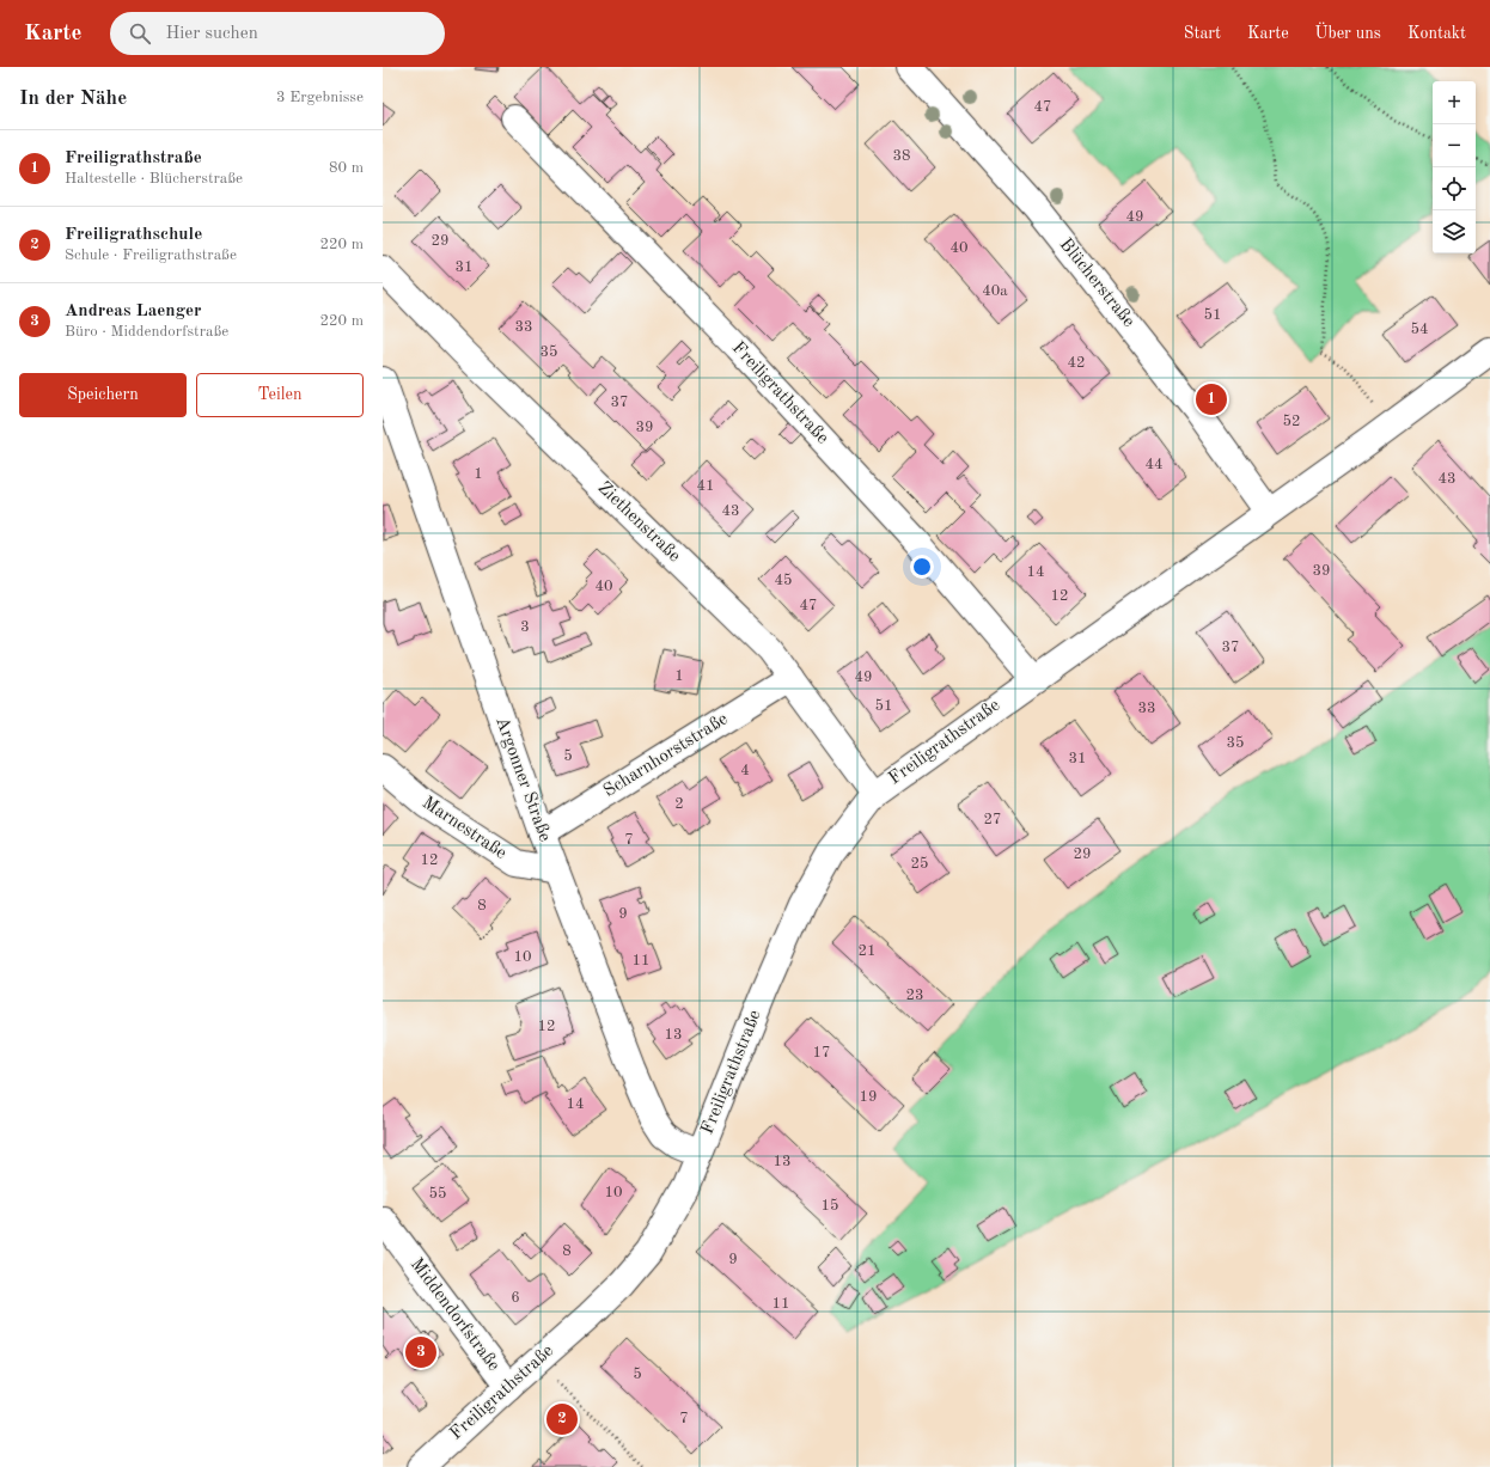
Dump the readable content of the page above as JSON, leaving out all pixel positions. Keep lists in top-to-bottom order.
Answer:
{
  "streets": {
    "street": [
      "Blücherstraße",
      "Freiligrathstraße",
      "Ziethenstraße",
      "Scharnhorststraße",
      "Argonner Straße",
      "Marnestraße",
      "Middendorfstraße"
    ]
  },
  "crossings": [
    ["Blücherstraße", "Freiligrathstraße"],
    ["Freiligrathstraße", "Ziethenstraße"],
    ["Freiligrathstraße", "Argonner Straße"],
    ["Freiligrathstraße", "Middendorfstraße"],
    ["Ziethenstraße", "Scharnhorststraße"],
    ["Scharnhorststraße", "Argonner Straße"],
    ["Argonner Straße", "Marnestraße"]
  ],
  "house_numbers": [
    "47",
    "38",
    "49",
    "29",
    "40",
    "31",
    "40a",
    "51",
    "33",
    "54",
    "35",
    "42",
    "37",
    "52",
    "39",
    "44",
    "1",
    "43",
    "41",
    "43",
    "39",
    "14",
    "45",
    "40",
    "12",
    "47",
    "3",
    "37",
    "1",
    "49",
    "51",
    "33",
    "35",
    "5",
    "31",
    "4",
    "2",
    "27",
    "7",
    "29",
    "12",
    "25",
    "8",
    "9",
    "21",
    "10",
    "11",
    "23",
    "12",
    "13",
    "17",
    "19",
    "14",
    "13",
    "10",
    "55",
    "15",
    "8",
    "9",
    "6",
    "11",
    "5",
    "7"
  ],
  "page": {
    "header": "Karte",
    "search": "Hier suchen",
    "nav": [
      "Start",
      "Karte",
      "Über uns",
      "Kontakt"
    ],
    "heading": ["In der Nähe", "3 Ergebnisse"],
    "map_buttons": ["+", "−"],
    "list": [
      {
        "mark": "1",
        "name": "Freiligrathstraße",
        "note": "Haltestelle · Blücherstraße",
        "value": "80 m"
      },
      {
        "mark": "2",
        "name": "Freiligrathschule",
        "note": "Schule · Freiligrathstraße",
        "value": "220 m"
      },
      {
        "mark": "3",
        "name": "Andreas Laenger",
        "note": "Büro · Middendorfstraße",
        "value": "220 m"
      }
    ],
    "buttons": ["Speichern", "Teilen"],
    "pins": ["1", "3", "2"]
  }
}
